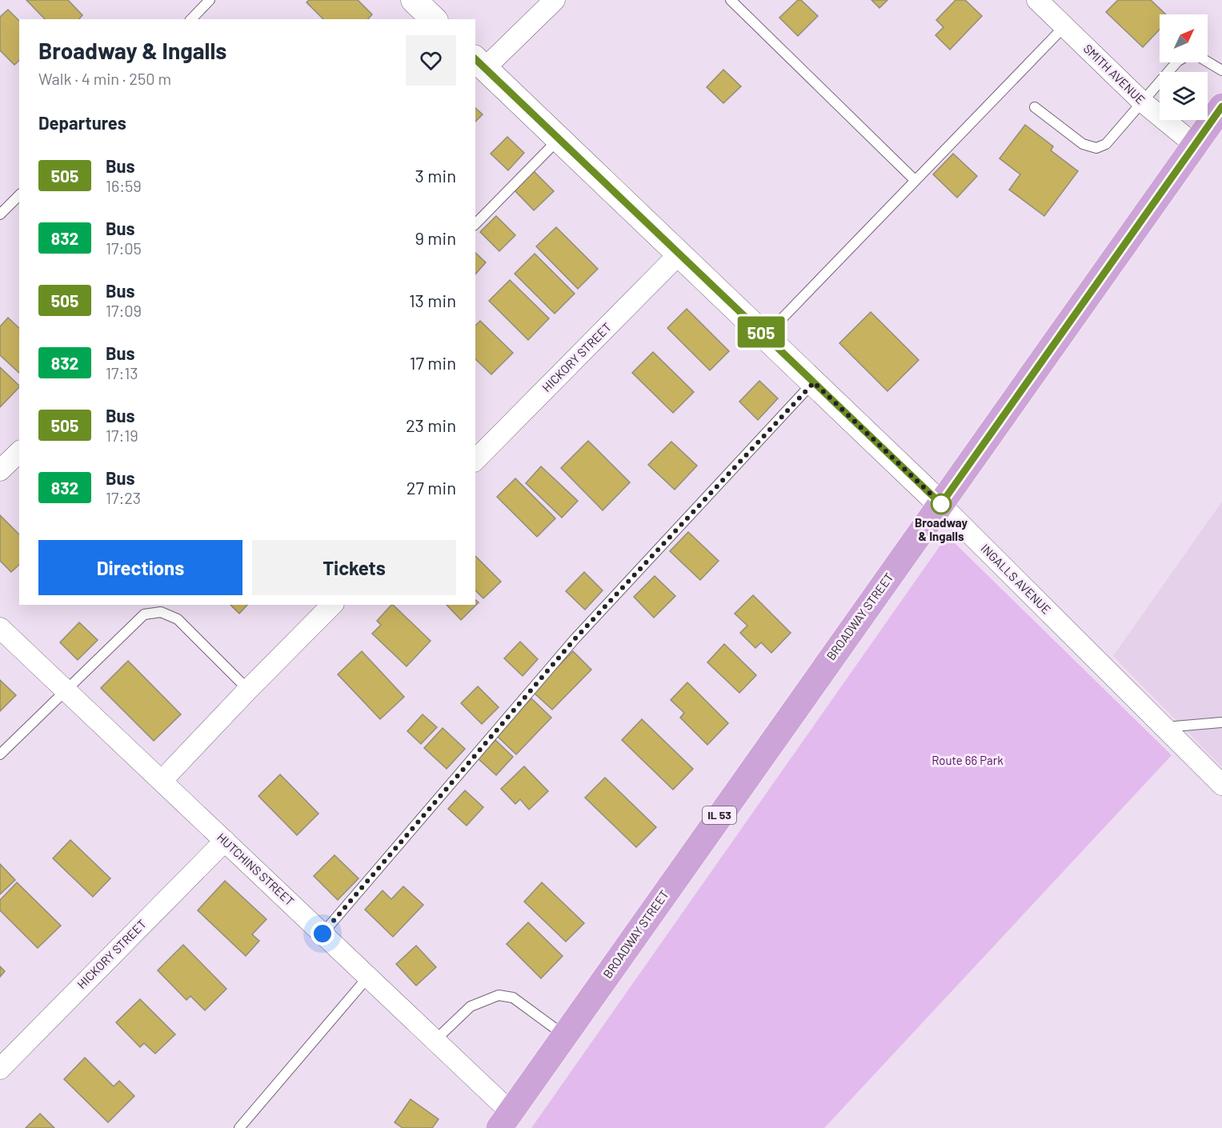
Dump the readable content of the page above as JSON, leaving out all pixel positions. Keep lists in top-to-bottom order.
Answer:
{
  "streets": {
    "main road": ["BROADWAY STREET", "IL 53"],
    "street": [
      "SMITH AVENUE",
      "HICKORY STREET",
      "INGALLS AVENUE",
      "HUTCHINS STREET"
    ]
  },
  "crossings": [
    ["SMITH AVENUE", "BROADWAY STREET"],
    ["HICKORY STREET", "INGALLS AVENUE"],
    ["HICKORY STREET", "HUTCHINS STREET"],
    ["INGALLS AVENUE", "BROADWAY STREET"],
    ["BROADWAY STREET", "HUTCHINS STREET"]
  ],
  "parks": ["Route 66 Park"],
  "places": ["Broadway & Ingalls"],
  "lines": ["bus line 505"],
  "north": "top right",
  "page": {
    "on_map": "505",
    "heading": [
      ["Broadway & Ingalls", "Walk · 4 min · 250 m"],
      "Departures"
    ],
    "list": [
      {
        "mark": "505",
        "name": "Bus",
        "note": "16:59",
        "value": "3 min"
      },
      {
        "mark": "832",
        "name": "Bus",
        "note": "17:05",
        "value": "9 min"
      },
      {
        "mark": "505",
        "name": "Bus",
        "note": "17:09",
        "value": "13 min"
      },
      {
        "mark": "832",
        "name": "Bus",
        "note": "17:13",
        "value": "17 min"
      },
      {
        "mark": "505",
        "name": "Bus",
        "note": "17:19",
        "value": "23 min"
      },
      {
        "mark": "832",
        "name": "Bus",
        "note": "17:23",
        "value": "27 min"
      }
    ],
    "buttons": ["Directions", "Tickets"]
  }
}
